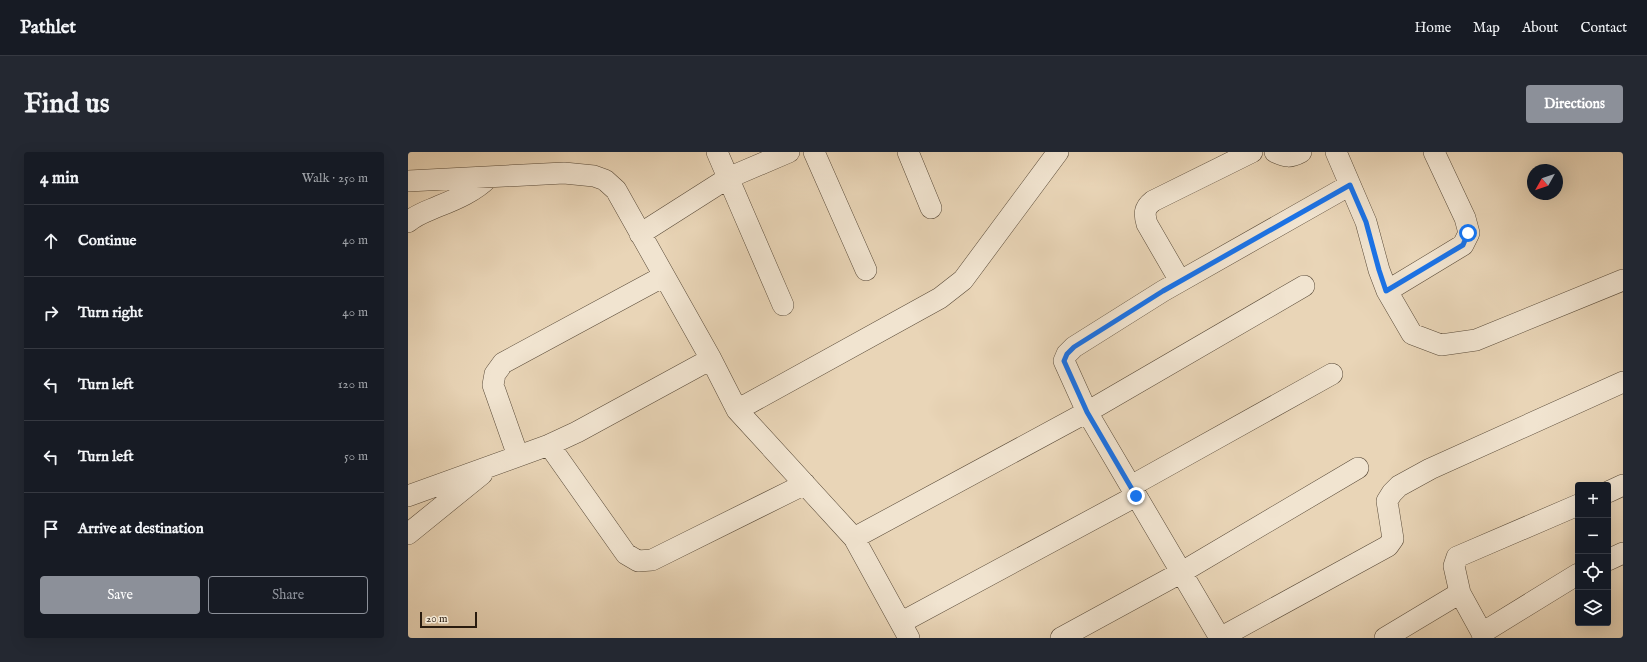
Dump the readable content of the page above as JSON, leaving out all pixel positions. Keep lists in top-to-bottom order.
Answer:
{
  "scale_bar": "20 m",
  "north": "bottom left",
  "page": {
    "header": "Pathlet",
    "nav": [
      "Home",
      "Map",
      "About",
      "Contact"
    ],
    "buttons": [
      "Directions",
      ["Save", "Share"]
    ],
    "title": "Find us",
    "heading": ["4 min", "Walk · 250 m"],
    "list": [
      ["Continue", "40 m"],
      ["Turn right", "40 m"],
      ["Turn left", "120 m"],
      ["Turn left", "50 m"],
      "Arrive at destination"
    ],
    "map_buttons": ["+", "−"],
    "scale": "20 m"
  }
}
